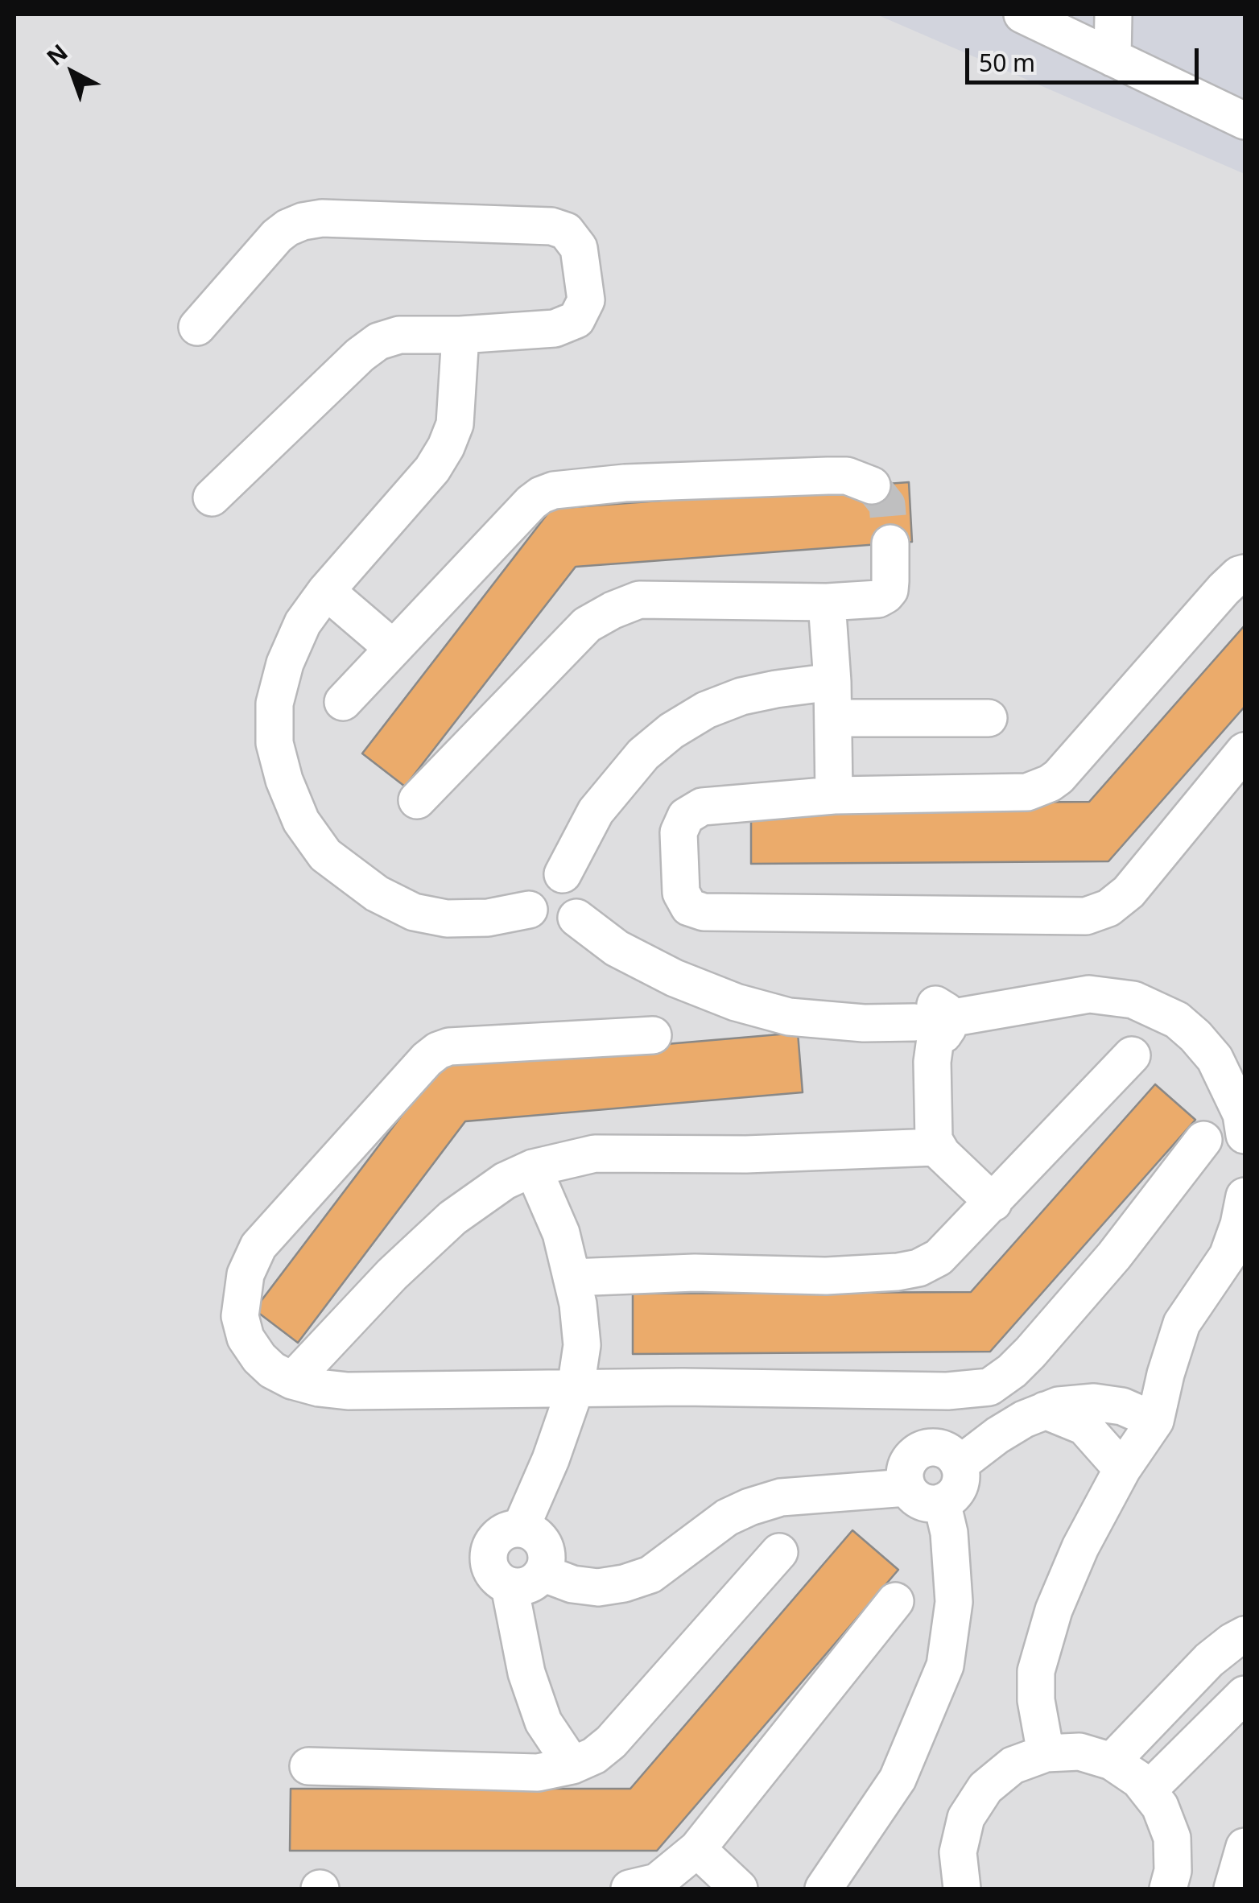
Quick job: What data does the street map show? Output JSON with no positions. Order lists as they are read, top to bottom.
{
  "scale_bar": "50 m",
  "north": "top left"
}
